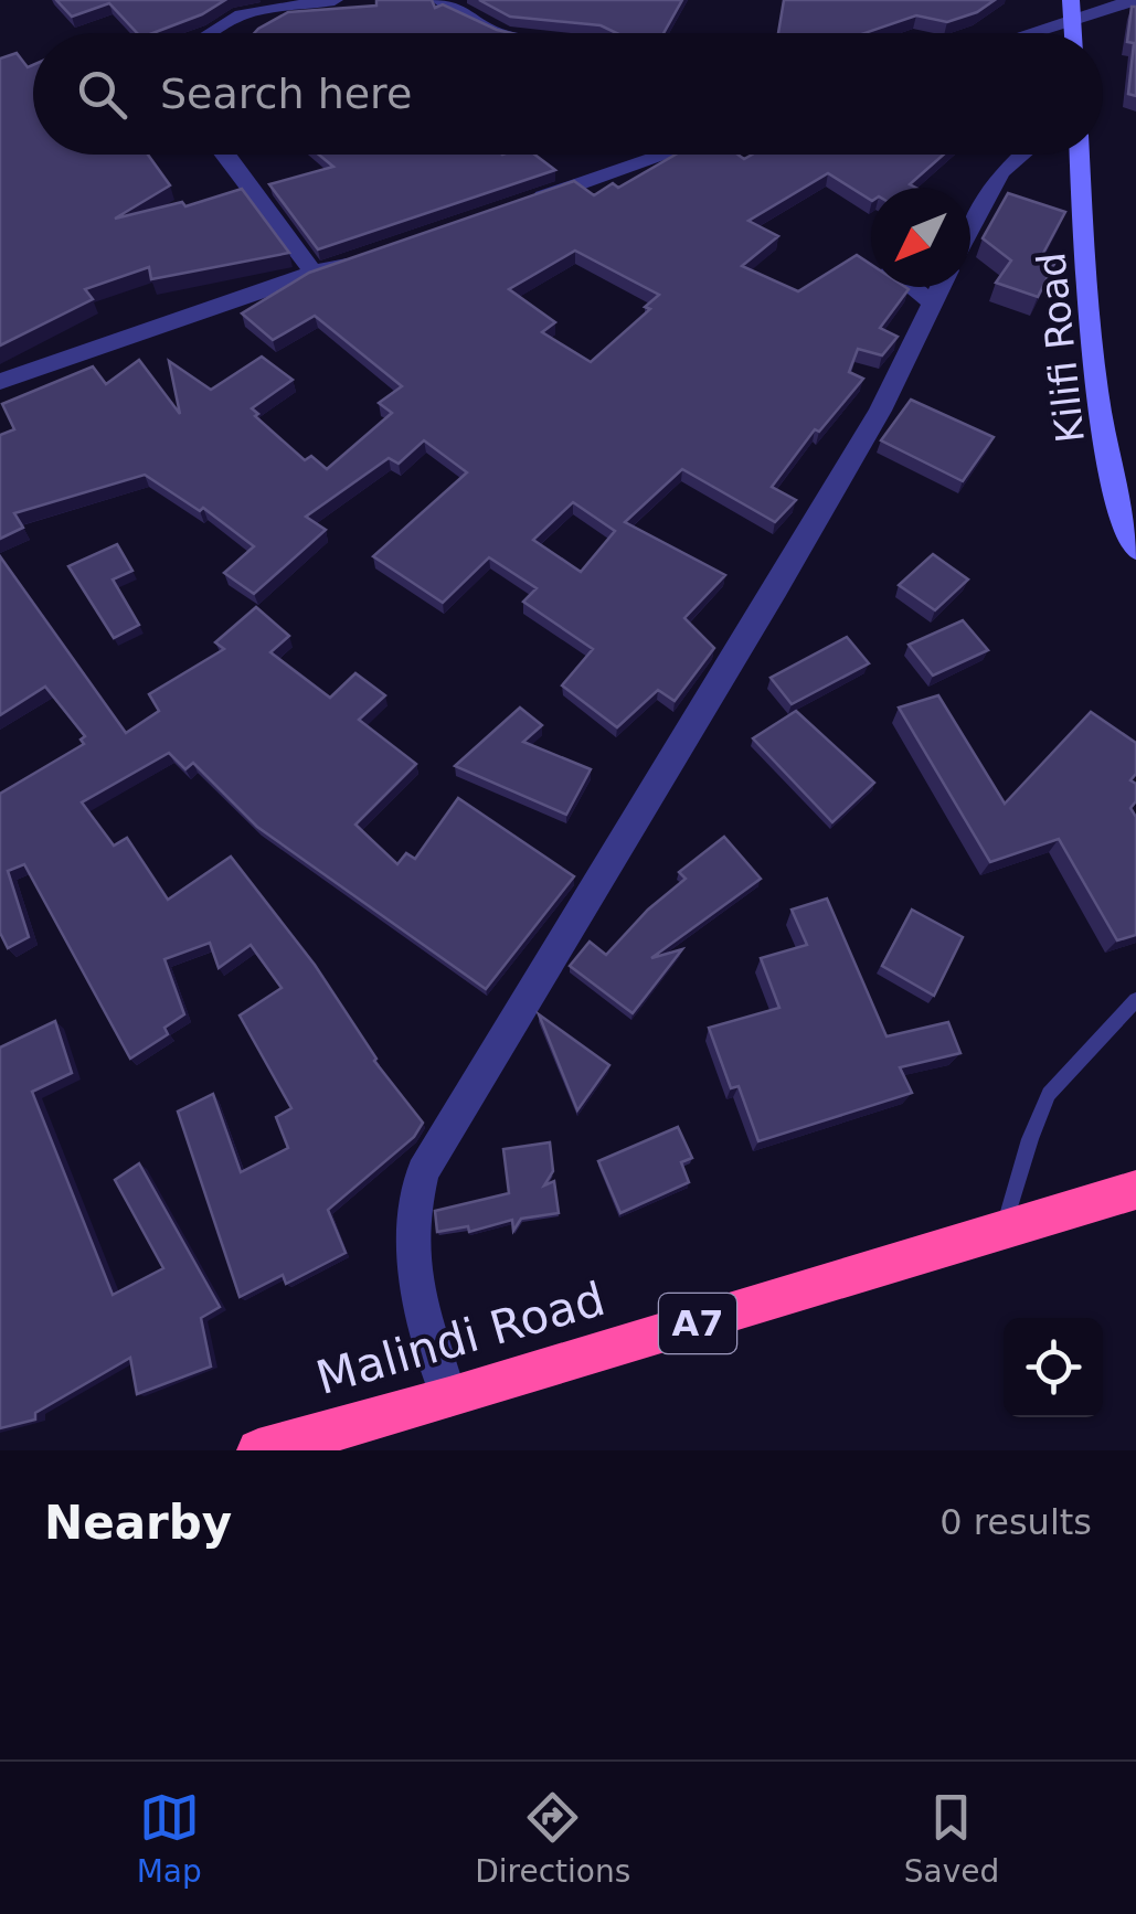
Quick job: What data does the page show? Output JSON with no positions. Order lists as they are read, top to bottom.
{
  "streets": {
    "highway": ["A7", "Malindi Road"],
    "street": ["Kilifi Road"]
  },
  "north": "bottom left",
  "page": {
    "search": "Search here",
    "heading": ["Nearby", "0 results"],
    "nav": ["Map", "Directions", "Saved"]
  }
}
